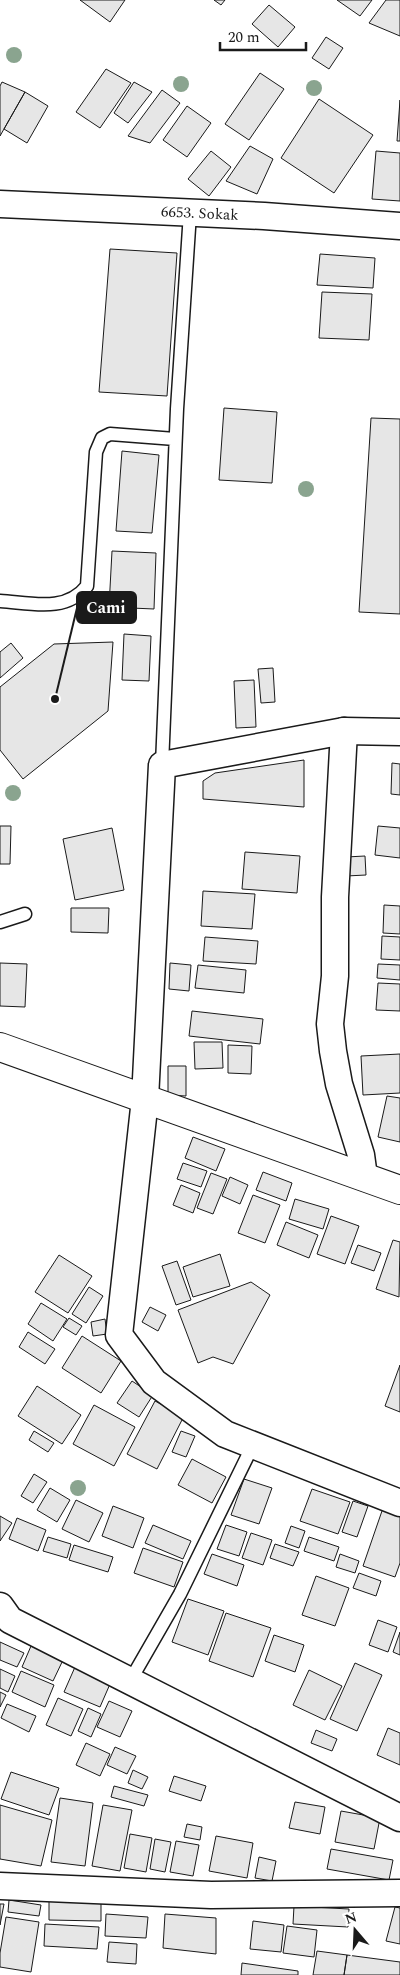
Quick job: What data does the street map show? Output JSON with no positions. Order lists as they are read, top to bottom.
{
  "streets": {
    "street": ["6653. Sokak"]
  },
  "places": ["Cami"],
  "scale_bar": "20 m",
  "north": "top"
}
